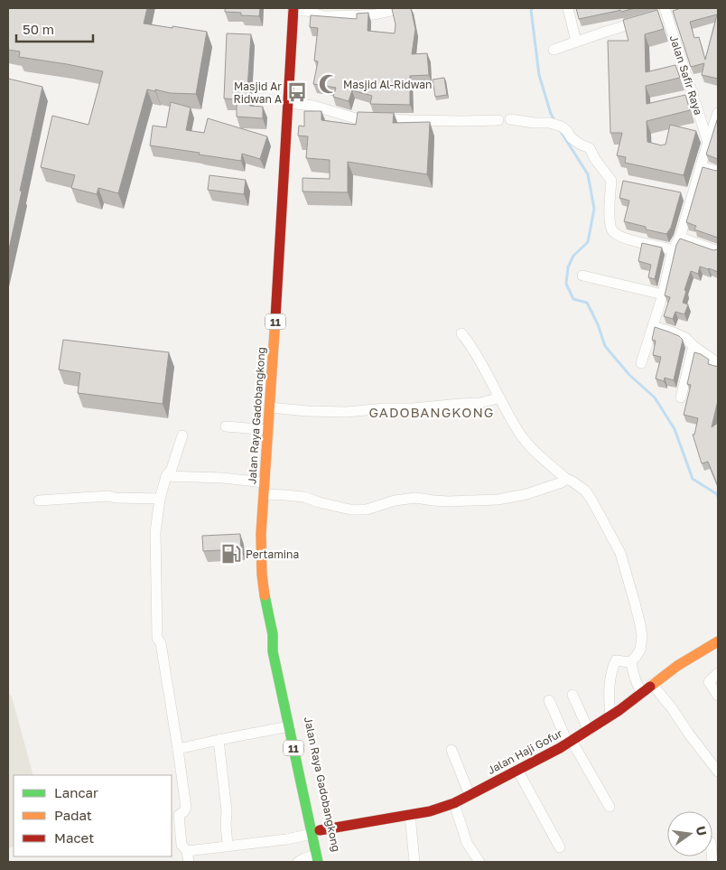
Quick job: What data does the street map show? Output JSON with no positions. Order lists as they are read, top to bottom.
{
  "streets": {
    "main road": ["11", "Jalan Raya Gadobangkong", "Jalan Haji Gofur"],
    "street": ["Jalan Safir Raya"]
  },
  "crossings": [
    ["Jalan Raya Gadobangkong", "Jalan Haji Gofur"]
  ],
  "districts": ["GADOBANGKONG"],
  "places": {
    "mosque": ["Masjid Al-Ridwan"],
    "bus stop": ["Masjid Ar Ridwan A"],
    "fuel station": ["Pertamina"]
  },
  "legend": ["Lancar", "Padat", "Macet"],
  "scale_bar": "50 m",
  "north": "right"
}
